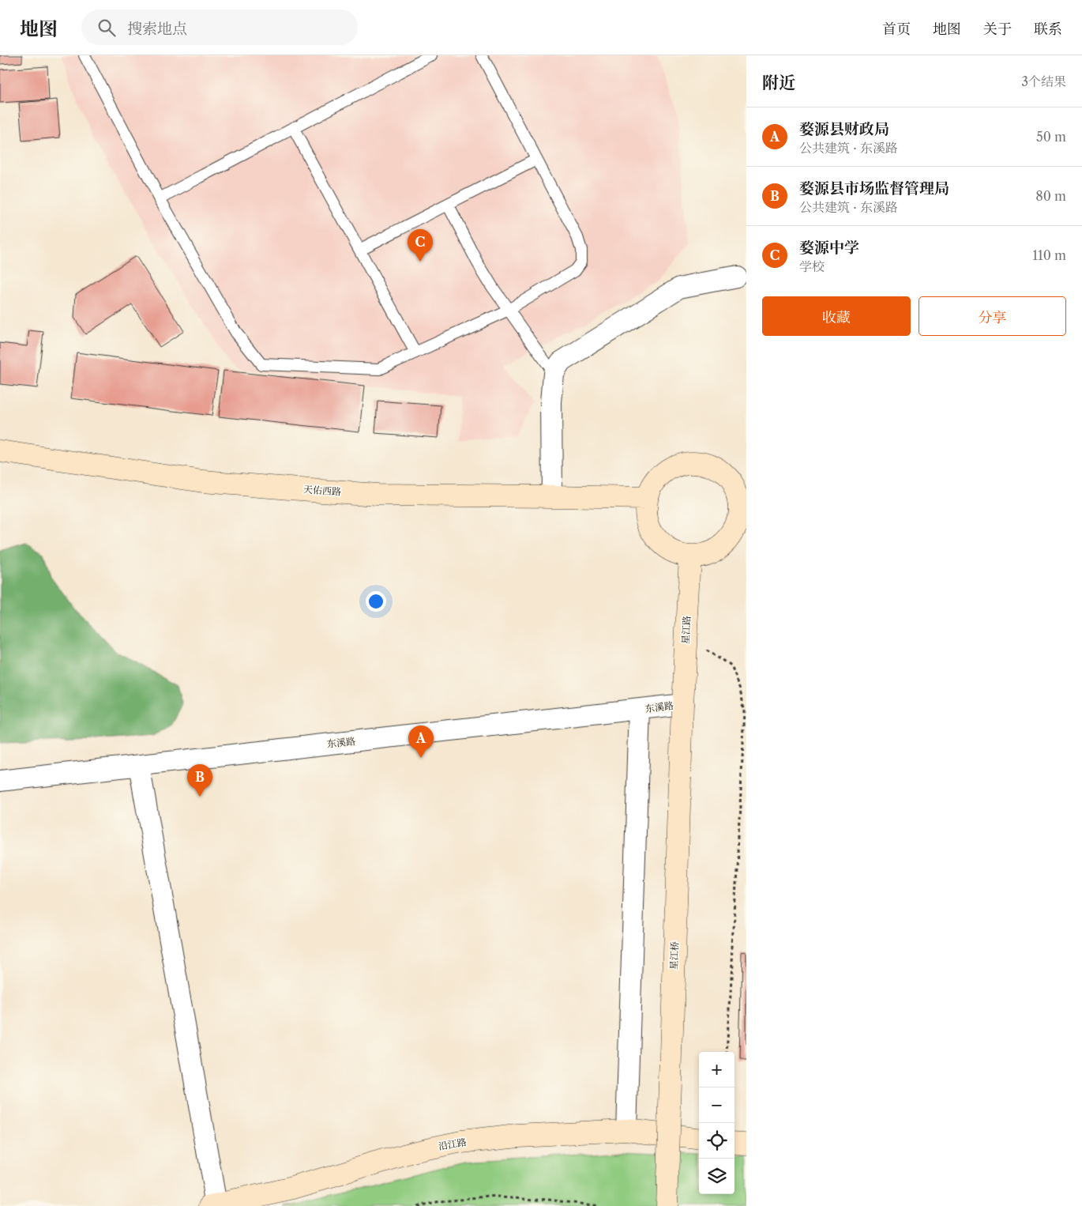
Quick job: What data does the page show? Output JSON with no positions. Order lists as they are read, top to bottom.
{
  "streets": {
    "street": [
      "天佑西路",
      "星江路",
      "东溪路",
      "星江桥",
      "沿江路"
    ]
  },
  "crossings": [
    ["天佑西路", "星江路"],
    ["星江路", "东溪路"],
    ["星江路", "星江桥"],
    ["东溪路", "星江桥"]
  ],
  "page": {
    "header": "地图",
    "search": "搜索地点",
    "nav": [
      "首页",
      "地图",
      "关于",
      "联系"
    ],
    "heading": ["附近", "3个结果"],
    "list": [
      {
        "mark": "A",
        "name": "婺源县财政局",
        "note": "公共建筑 · 东溪路",
        "value": "50 m"
      },
      {
        "mark": "B",
        "name": "婺源县市场监督管理局",
        "note": "公共建筑 · 东溪路",
        "value": "80 m"
      },
      {
        "mark": "C",
        "name": "婺源中学",
        "note": "学校",
        "value": "110 m"
      }
    ],
    "pins": ["C", "A", "B"],
    "buttons": ["收藏", "分享"],
    "map_buttons": ["+", "−"]
  }
}
